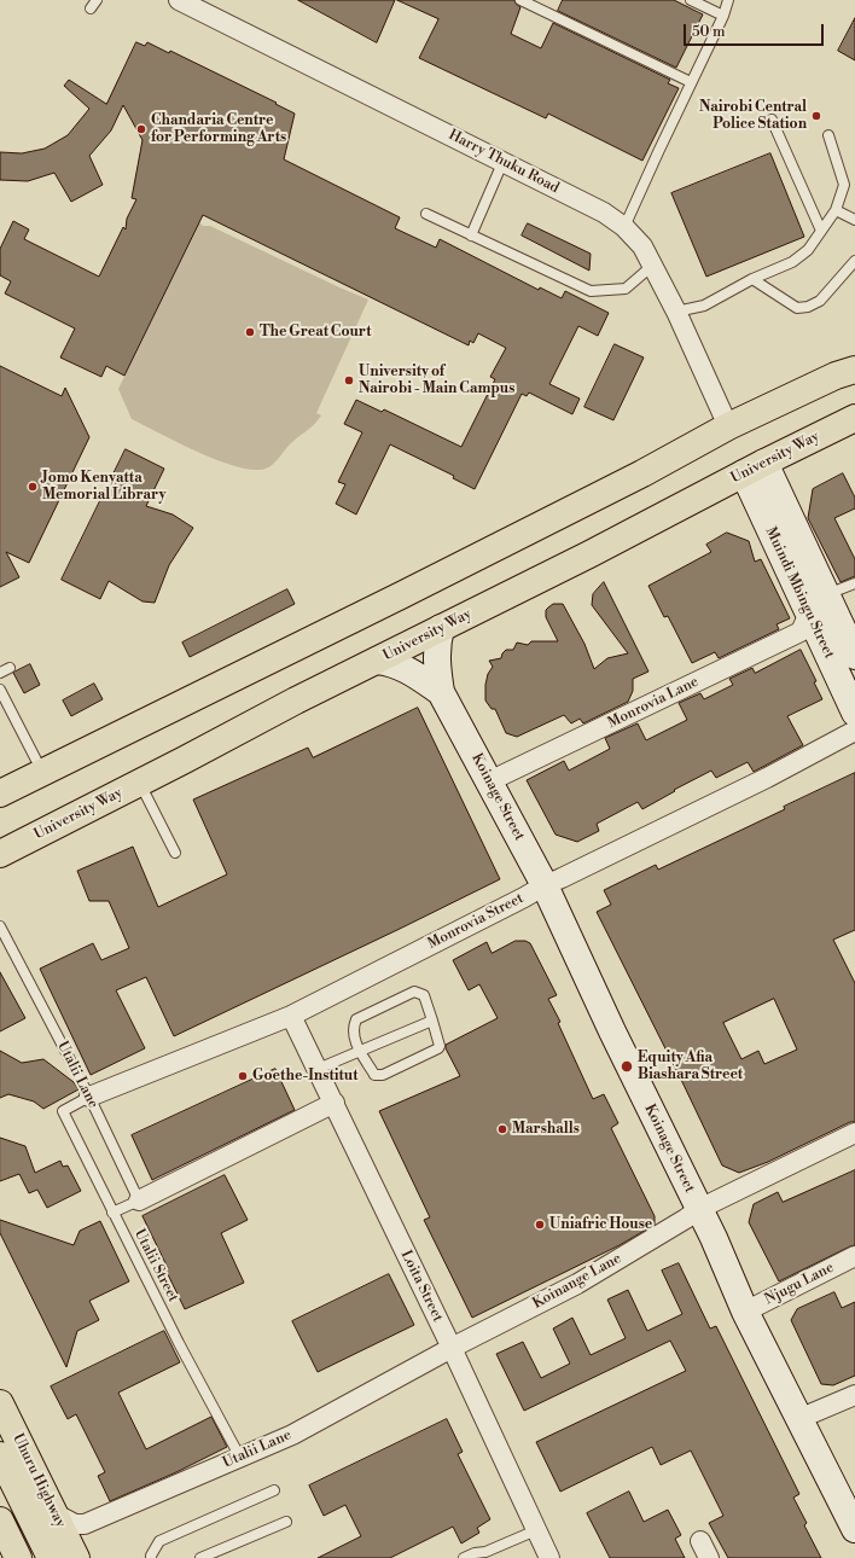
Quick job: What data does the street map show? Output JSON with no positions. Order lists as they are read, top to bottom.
{
  "streets": {
    "highway": ["University Way", "Uhuru Highway"],
    "street": [
      "Harry Thuku Road",
      "Muindi Mbingu Street",
      "Monrovia Lane",
      "Koinage Street",
      "Monrovia Street",
      "Utalii Lane",
      "Koinange Lane",
      "Njugu Lane",
      "Loita Street"
    ],
    "lane": ["Utalii Street"]
  },
  "crossings": [
    ["University Way", "Muindi Mbingu Street"],
    ["University Way", "Koinage Street"],
    ["Muindi Mbingu Street", "Monrovia Lane"],
    ["Monrovia Lane", "Koinage Street"],
    ["Koinage Street", "Monrovia Street"],
    ["Koinage Street", "Koinange Lane"],
    ["Koinage Street", "Njugu Lane"],
    ["Monrovia Street", "Utalii Lane"],
    ["Monrovia Street", "Utalii Street"],
    ["Monrovia Street", "Loita Street"],
    ["Utalii Lane", "Utalii Street"],
    ["Utalii Lane", "Koinange Lane"],
    ["Utalii Lane", "Loita Street"],
    ["Utalii Lane", "Uhuru Highway"],
    ["Koinange Lane", "Loita Street"]
  ],
  "places": [
    "Nairobi Central Police Station",
    "Chandaria Centre for Performing Arts",
    "The Great Court",
    "University of Nairobi - Main Campus",
    "Jomo Kenyatta Memorial Library",
    "Equity Afia Biashara Street",
    "Goethe-Institut",
    "Marshalls",
    "Uniafric House"
  ],
  "scale_bar": "50 m"
}
